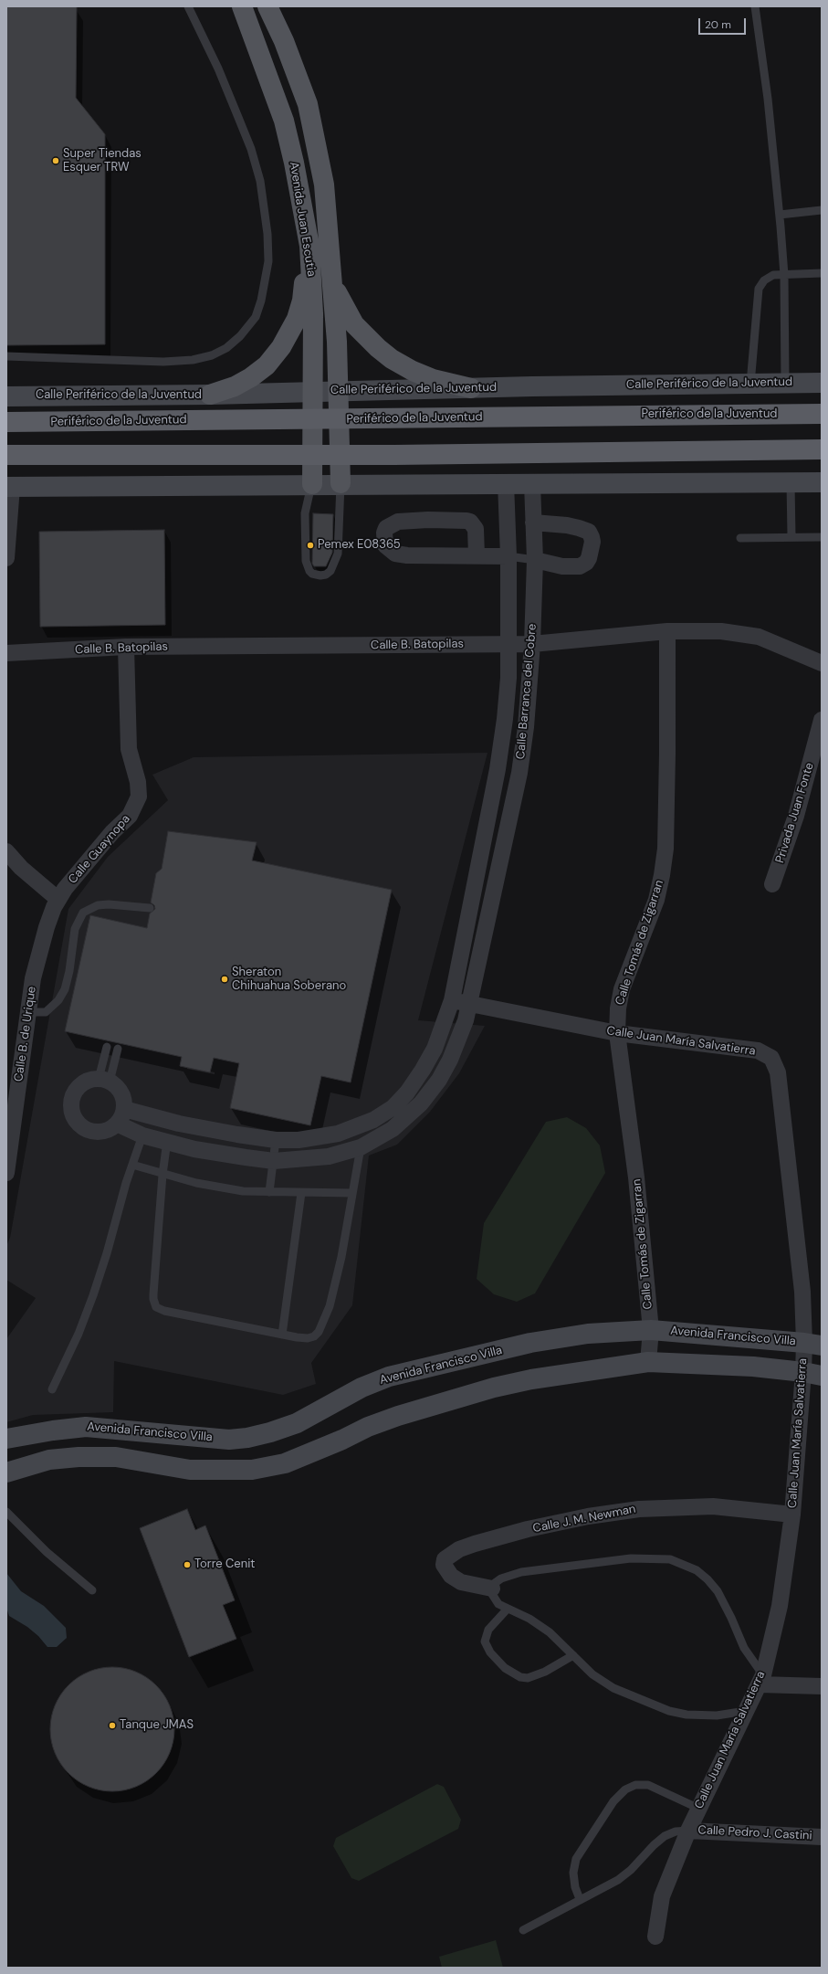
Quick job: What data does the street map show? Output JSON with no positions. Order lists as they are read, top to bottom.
{
  "streets": {
    "highway": ["Periférico de la Juventud"],
    "main road": ["Avenida Juan Escutia", "Calle Periférico de la Juventud", "Avenida Francisco Villa"],
    "street": [
      "Calle B. Batopilas",
      "Calle Barranca del Cobre",
      "Privada Juan Fonte",
      "Calle Guaynopa",
      "Calle Tomás de Zigarran",
      "Calle B. de Urique",
      "Calle Juan María Salvatierra",
      "Calle J. M. Newman",
      "Calle Pedro J. Castini"
    ]
  },
  "crossings": [
    ["Avenida Juan Escutia", "Calle Periférico de la Juventud"],
    ["Calle B. Batopilas", "Calle Barranca del Cobre"],
    ["Calle B. Batopilas", "Calle Guaynopa"],
    ["Calle B. Batopilas", "Calle Tomás de Zigarran"],
    ["Calle Barranca del Cobre", "Calle Juan María Salvatierra"],
    ["Calle Guaynopa", "Calle B. de Urique"],
    ["Calle Tomás de Zigarran", "Calle Juan María Salvatierra"],
    ["Calle Tomás de Zigarran", "Avenida Francisco Villa"],
    ["Calle Juan María Salvatierra", "Avenida Francisco Villa"],
    ["Calle Juan María Salvatierra", "Calle J. M. Newman"],
    ["Calle Juan María Salvatierra", "Calle Pedro J. Castini"]
  ],
  "places": [
    "Super Tiendas Esquer TRW",
    "Pemex E08365",
    "Sheraton Chihuahua Soberano",
    "Torre Cenit",
    "Tanque JMAS"
  ],
  "scale_bar": "20 m"
}
